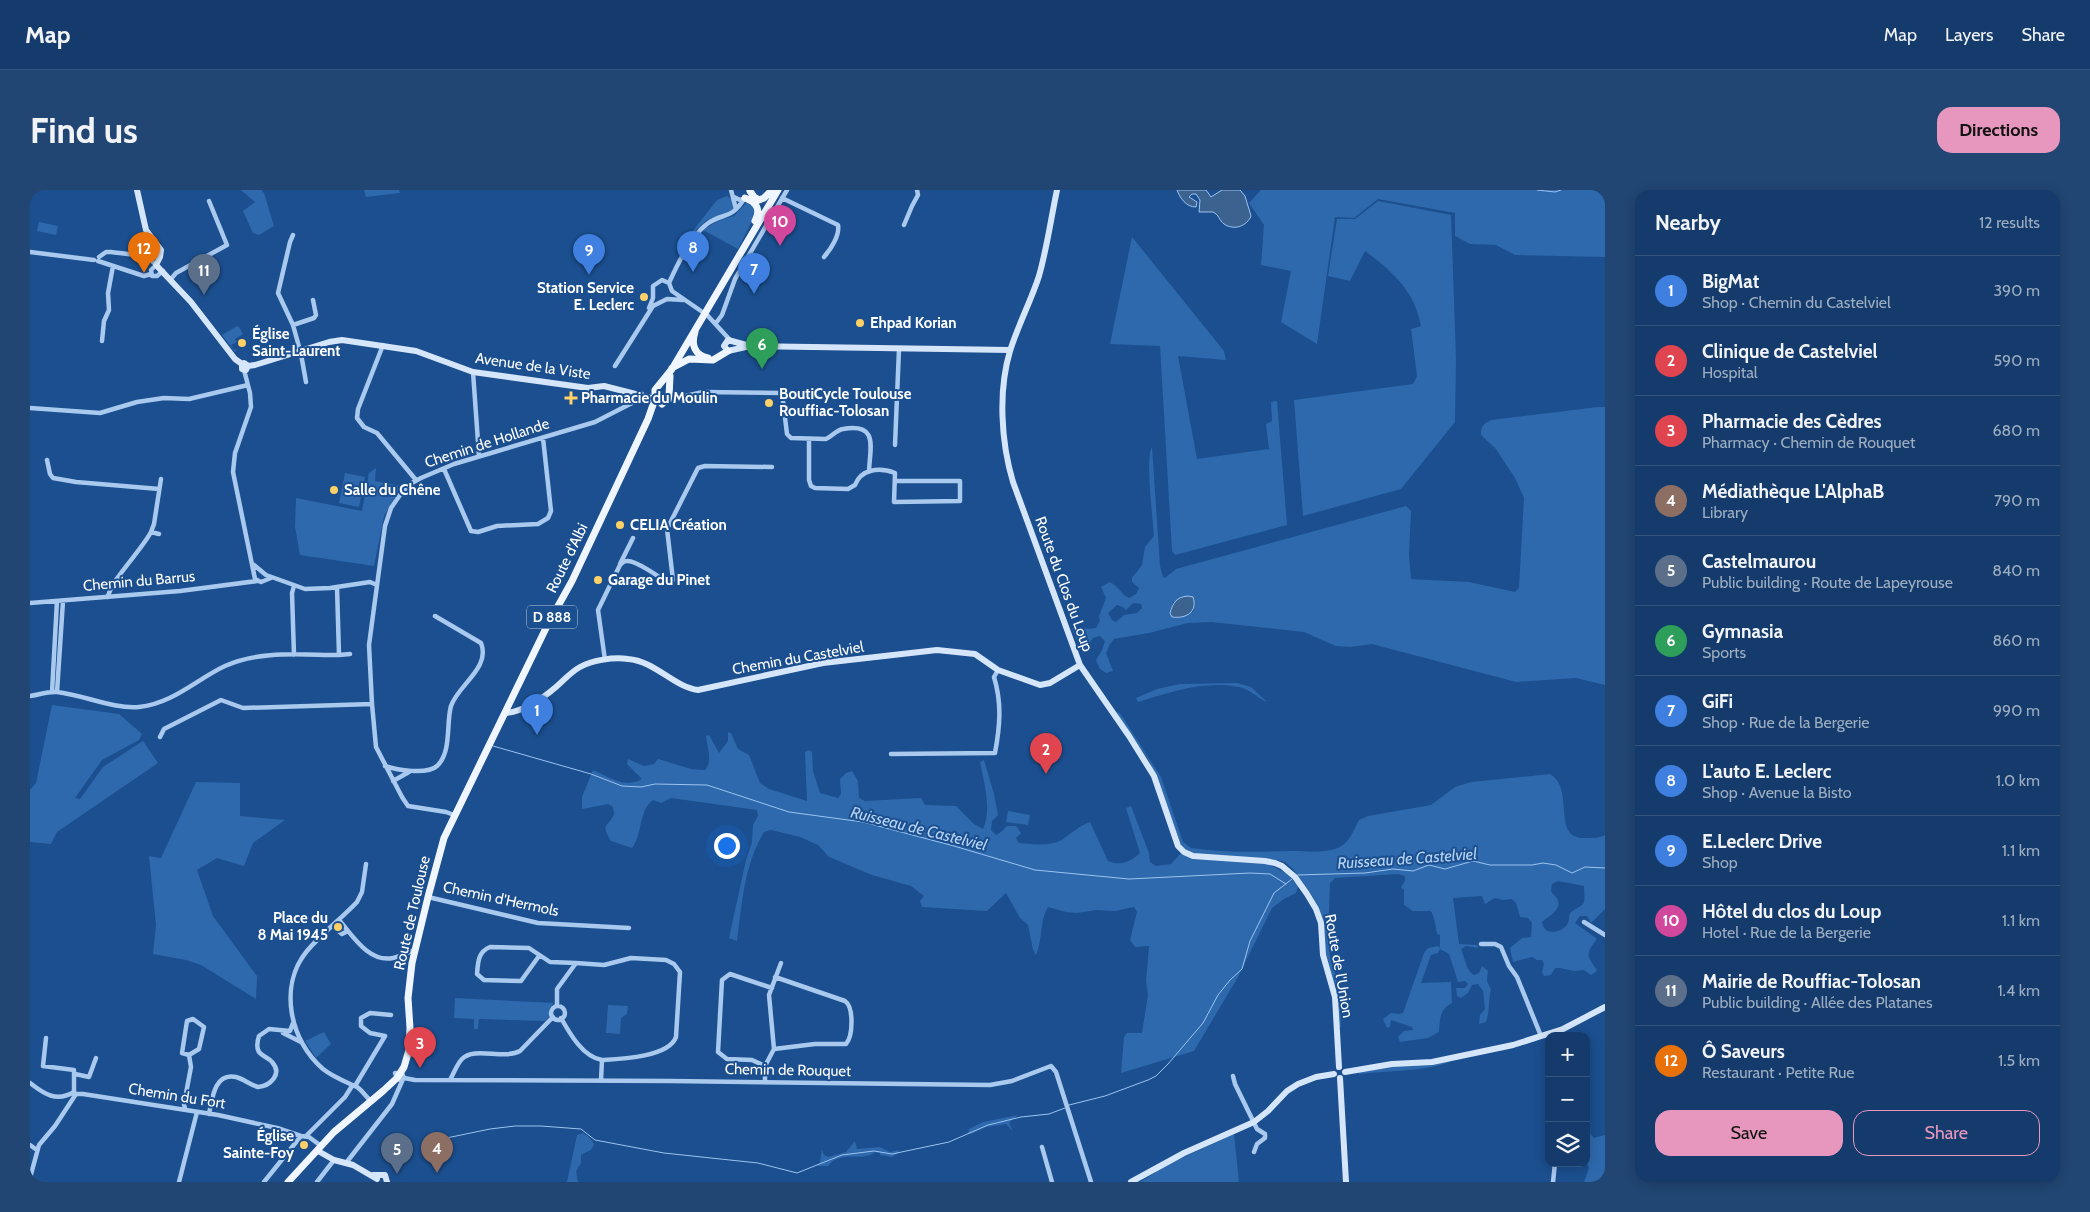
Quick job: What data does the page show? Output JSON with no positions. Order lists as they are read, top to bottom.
{
  "streets": {
    "main road": ["Route d'Albi", "D 888", "Route de Toulouse"],
    "street": [
      "Avenue de la Viste",
      "Chemin de Hollande",
      "Chemin du Barrus",
      "Route du Clos du Loup",
      "Chemin du Castelviel",
      "Chemin d'Hermols",
      "Route de l'Union",
      "Chemin de Rouquet",
      "Chemin du Fort"
    ]
  },
  "crossings": [
    ["Avenue de la Viste", "Chemin de Hollande"],
    ["Avenue de la Viste", "Route d'Albi"],
    ["Chemin de Hollande", "Route d'Albi"],
    ["Chemin de Hollande", "Route de Toulouse"],
    ["Route d'Albi", "Chemin du Castelviel"],
    ["Route d'Albi", "Route de Toulouse"],
    ["Route du Clos du Loup", "Chemin du Castelviel"],
    ["Route du Clos du Loup", "Route de l'Union"],
    ["D 888", "Route de Toulouse"],
    ["D 888", "Chemin du Fort"],
    ["Chemin d'Hermols", "Route de Toulouse"],
    ["Route de Toulouse", "Chemin de Rouquet"],
    ["Route de Toulouse", "Chemin du Fort"]
  ],
  "water": ["Ruisseau de Castelviel"],
  "places": {
    "other": [
      "Station Service E. Leclerc",
      "Ehpad Korian",
      "Église Saint-Laurent",
      "BoutiCycle Toulouse Rouffiac-Tolosan",
      "Salle du Chêne",
      "CELIA Création",
      "Garage du Pinet",
      "Place du 8 Mai 1945",
      "Église Sainte-Foy"
    ],
    "health": ["Pharmacie du Moulin"]
  },
  "page": {
    "header": "Map",
    "nav": ["Map", "Layers", "Share"],
    "buttons": [
      "Directions",
      ["Save", "Share"]
    ],
    "title": "Find us",
    "heading": ["Nearby", "12 results"],
    "pins": [
      "10",
      "8",
      "12",
      "9",
      "7",
      "11",
      "6",
      "1",
      "2",
      "3",
      "4",
      "5"
    ],
    "list": [
      {
        "mark": "1",
        "name": "BigMat",
        "note": "Shop · Chemin du Castelviel",
        "value": "390 m"
      },
      {
        "mark": "2",
        "name": "Clinique de Castelviel",
        "note": "Hospital",
        "value": "590 m"
      },
      {
        "mark": "3",
        "name": "Pharmacie des Cèdres",
        "note": "Pharmacy · Chemin de Rouquet",
        "value": "680 m"
      },
      {
        "mark": "4",
        "name": "Médiathèque L'AlphaB",
        "note": "Library",
        "value": "790 m"
      },
      {
        "mark": "5",
        "name": "Castelmaurou",
        "note": "Public building · Route de Lapeyrouse",
        "value": "840 m"
      },
      {
        "mark": "6",
        "name": "Gymnasia",
        "note": "Sports",
        "value": "860 m"
      },
      {
        "mark": "7",
        "name": "GiFi",
        "note": "Shop · Rue de la Bergerie",
        "value": "990 m"
      },
      {
        "mark": "8",
        "name": "L'auto E. Leclerc",
        "note": "Shop · Avenue la Bisto",
        "value": "1.0 km"
      },
      {
        "mark": "9",
        "name": "E.Leclerc Drive",
        "note": "Shop",
        "value": "1.1 km"
      },
      {
        "mark": "10",
        "name": "Hôtel du clos du Loup",
        "note": "Hotel · Rue de la Bergerie",
        "value": "1.1 km"
      },
      {
        "mark": "11",
        "name": "Mairie de Rouffiac-Tolosan",
        "note": "Public building · Allée des Platanes",
        "value": "1.4 km"
      },
      {
        "mark": "12",
        "name": "Ô Saveurs",
        "note": "Restaurant · Petite Rue",
        "value": "1.5 km"
      }
    ],
    "map_buttons": ["+", "−"]
  }
}
